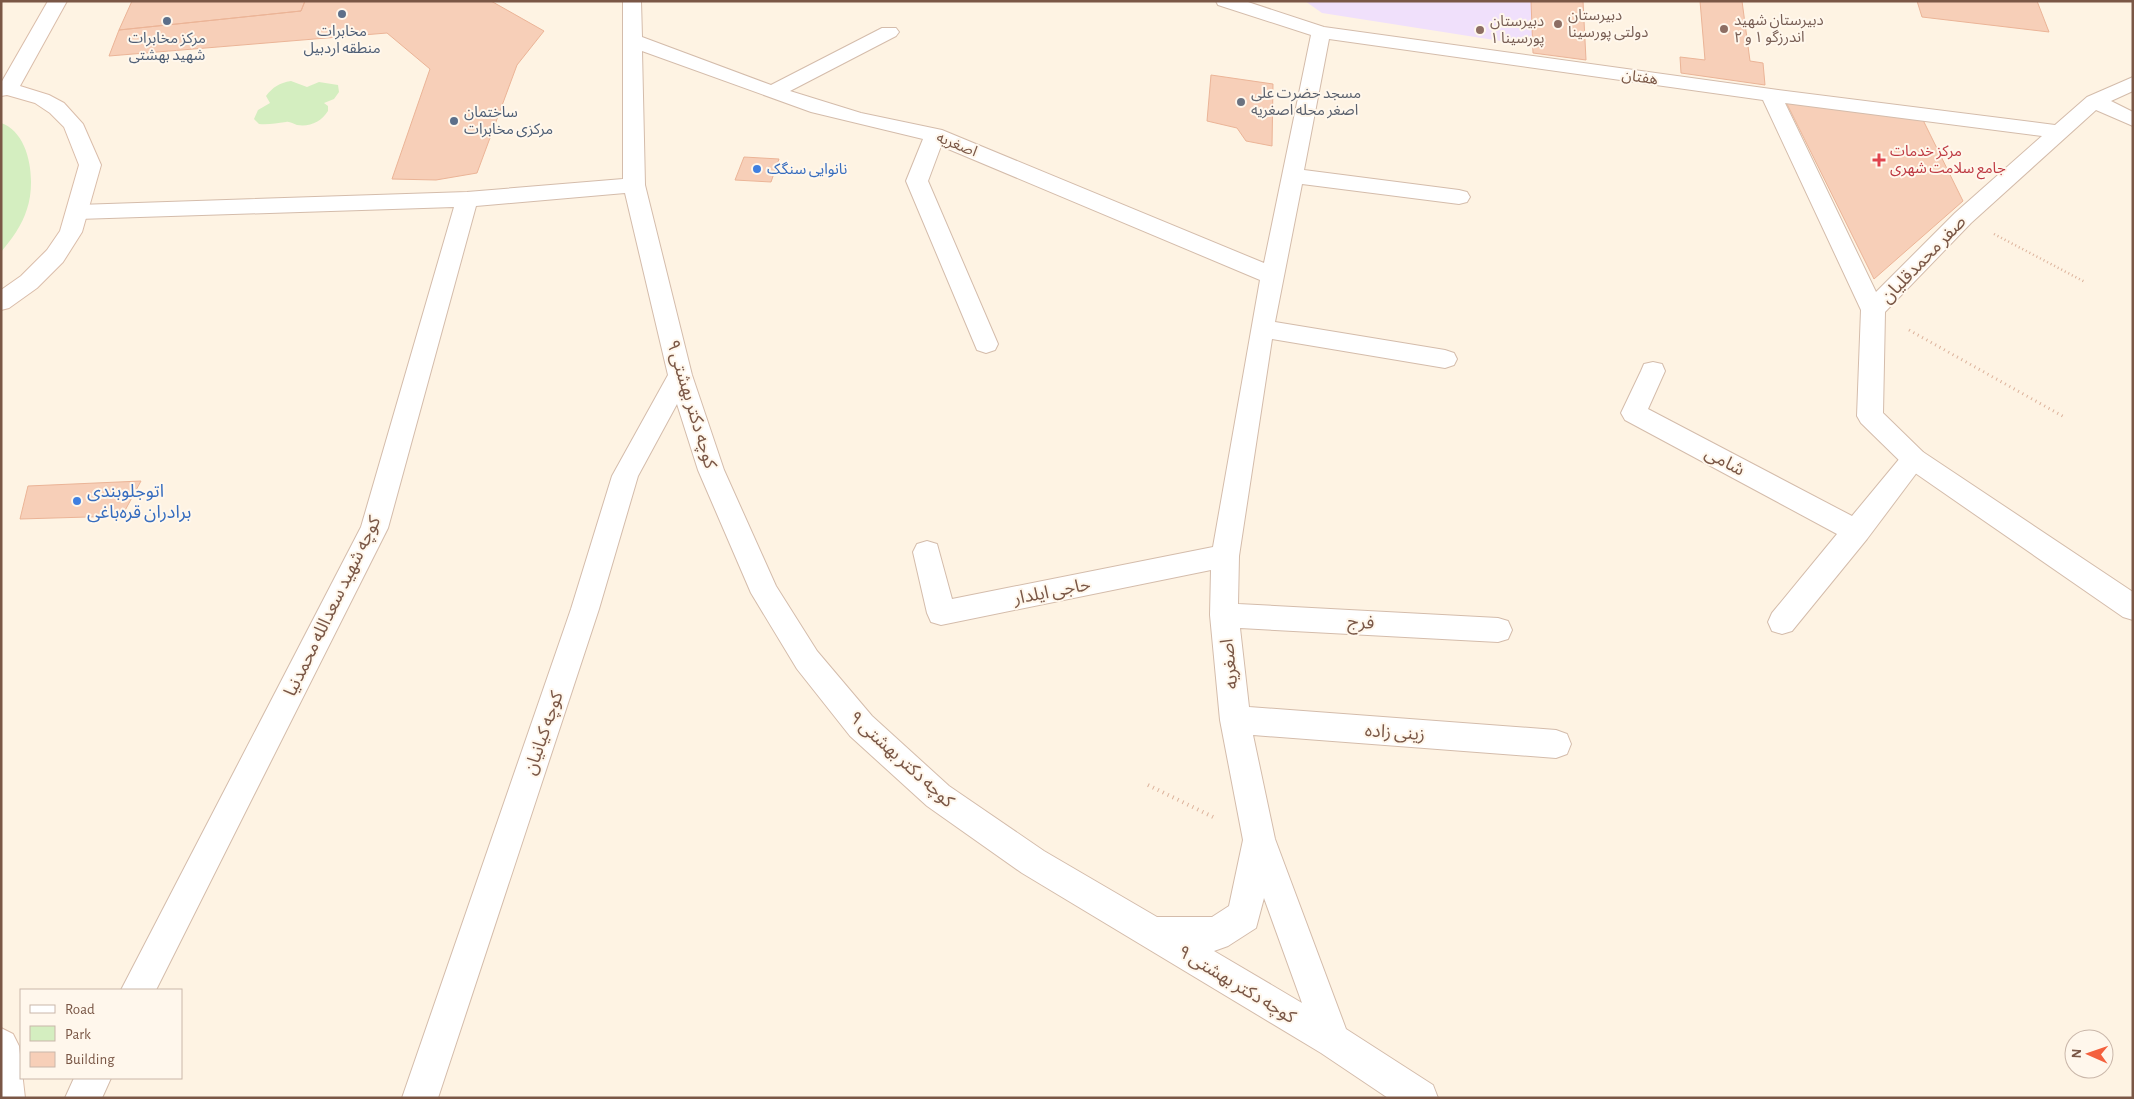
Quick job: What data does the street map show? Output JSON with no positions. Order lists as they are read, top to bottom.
{
  "streets": {
    "street": [
      "هفتان",
      "اصغریه",
      "صفر محمدقلیان",
      "کوچه دکتر بهشتی ۹",
      "شامی",
      "حاجی ایلدار",
      "کوچه شهید سعدالله محمدنیا",
      "فرج",
      "زینی زاده",
      "کوچه کیانیان"
    ]
  },
  "crossings": [
    ["هفتان", "اصغریه"],
    ["هفتان", "صفر محمدقلیان"],
    ["اصغریه", "کوچه دکتر بهشتی ۹"],
    ["اصغریه", "حاجی ایلدار"],
    ["اصغریه", "فرج"],
    ["اصغریه", "زینی زاده"],
    ["کوچه دکتر بهشتی ۹", "کوچه کیانیان"]
  ],
  "places": {
    "other": [
      "مخابرات منطقه اردبیل",
      "مرکز مخابرات شهید بهشتی",
      "دبیرستان دولتی پورسینا",
      "دبیرستان شهید اندرزگو ۱ و ۲",
      "دبیرستان پورسینا ۱",
      "مسجد حضرت علی اصغر محله اصغریه",
      "ساختمان مرکزی مخابرات",
      "نانوایی سنگک",
      "اتوجلوبندی برادران قره‌باغی"
    ],
    "health": ["مرکز خدمات جامع سلامت شهری"]
  },
  "legend": ["Road", "Park", "Building"],
  "north": "left"
}
